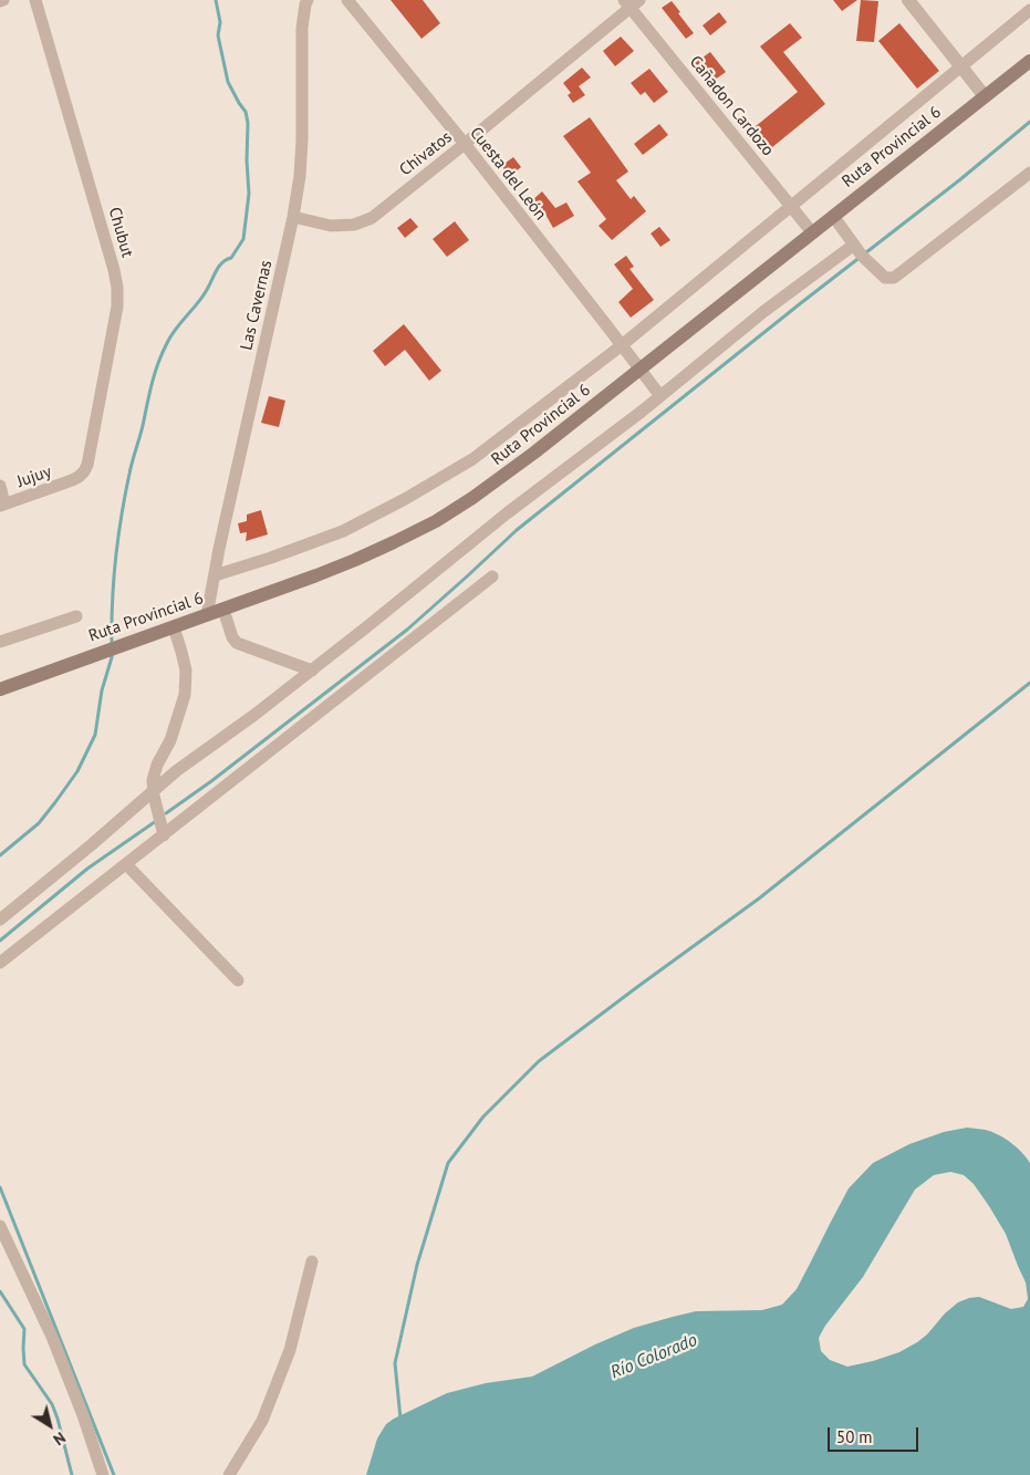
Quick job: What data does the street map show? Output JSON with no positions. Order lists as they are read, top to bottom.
{
  "streets": {
    "main road": ["Ruta Provincial 6"],
    "street": [
      "Cañadon Cardozo",
      "Chivatos",
      "Cuesta del León",
      "Chubut",
      "Las Cavernas",
      "Jujuy"
    ]
  },
  "crossings": [
    ["Cañadon Cardozo", "Ruta Provincial 6"],
    ["Cañadon Cardozo", "Chivatos"],
    ["Ruta Provincial 6", "Cuesta del León"],
    ["Ruta Provincial 6", "Las Cavernas"],
    ["Chivatos", "Cuesta del León"],
    ["Chivatos", "Las Cavernas"],
    ["Chubut", "Jujuy"]
  ],
  "water": ["Río Colorado"],
  "scale_bar": "50 m",
  "north": "bottom right"
}
